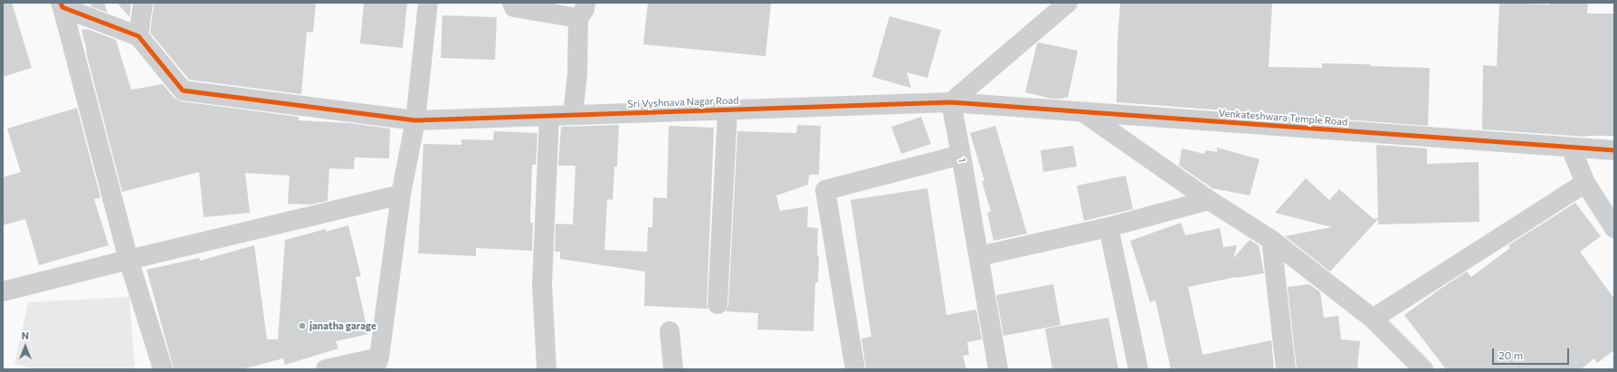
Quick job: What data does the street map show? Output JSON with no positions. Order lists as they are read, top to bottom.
{
  "streets": {
    "street": ["Sri Vyshnava Nagar Road", "Venkateshwara Temple Road", "1"]
  },
  "crossings": [
    ["Sri Vyshnava Nagar Road", "Venkateshwara Temple Road"],
    ["Sri Vyshnava Nagar Road", "1"],
    ["Venkateshwara Temple Road", "1"]
  ],
  "places": ["janatha garage"],
  "scale_bar": "20 m",
  "north": "top"
}
